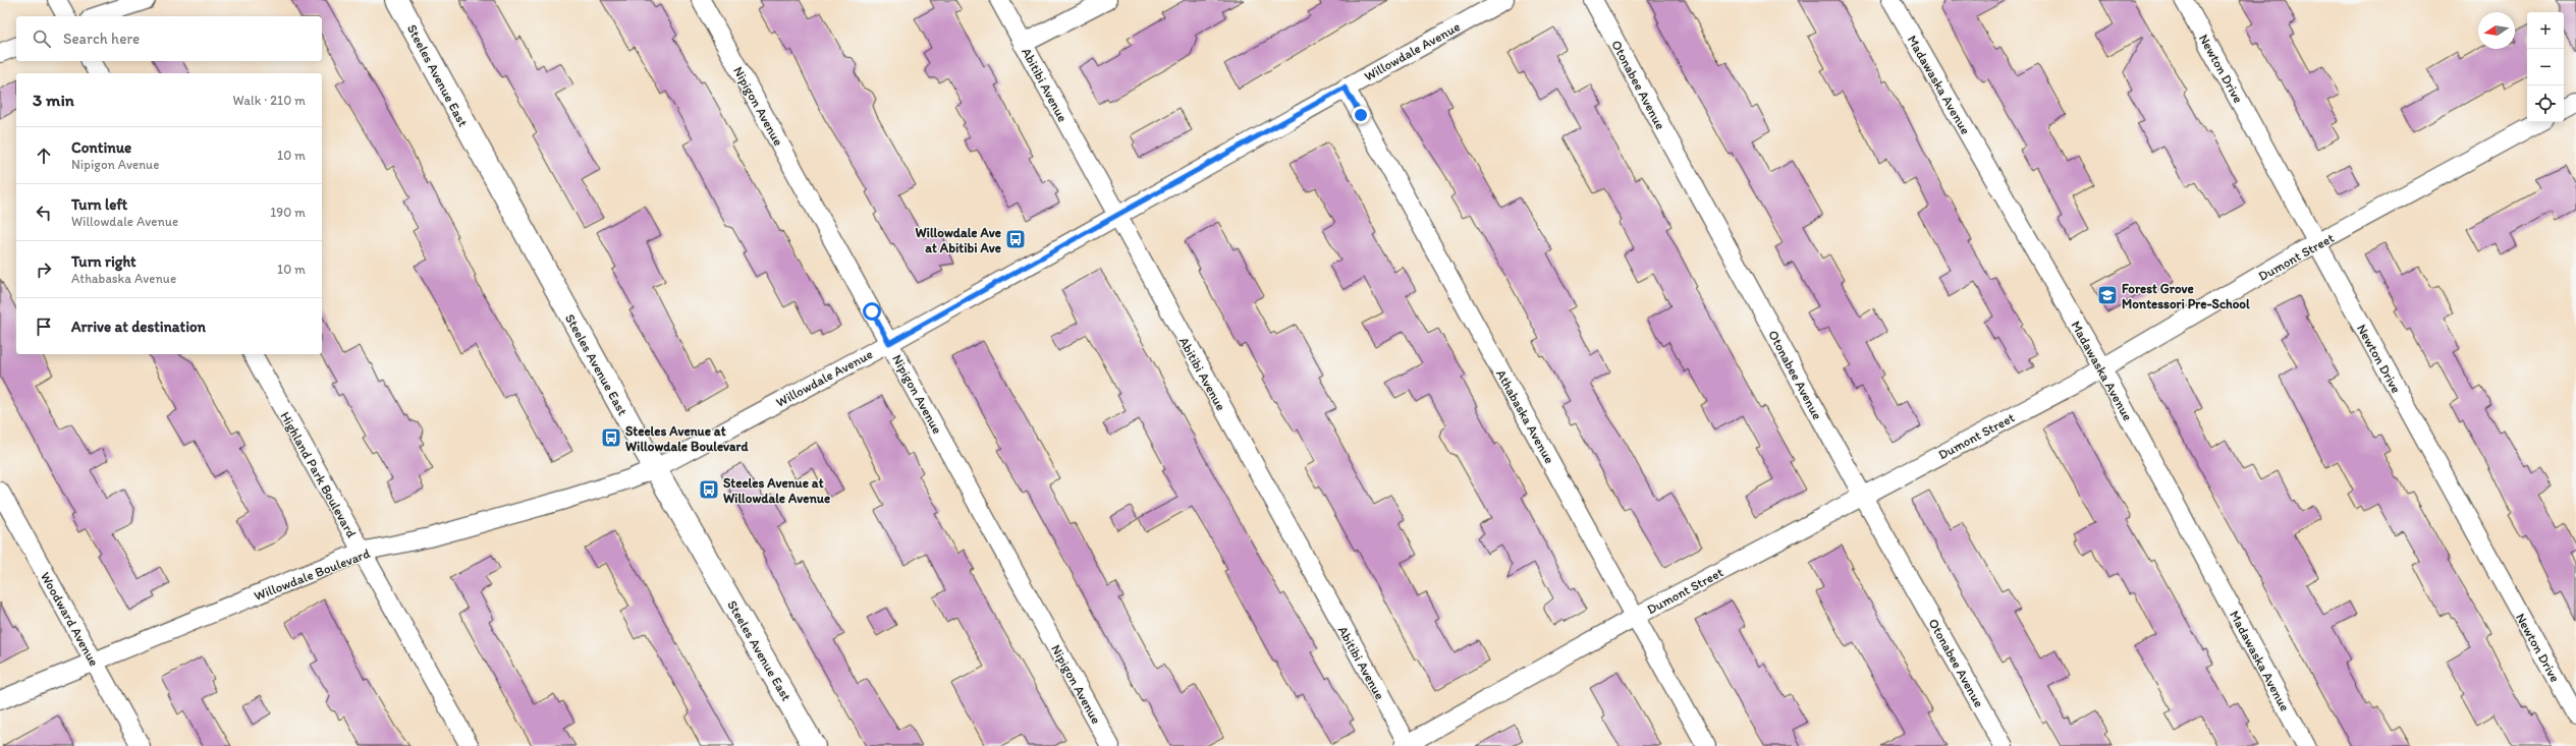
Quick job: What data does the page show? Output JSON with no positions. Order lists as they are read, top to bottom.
{
  "streets": {
    "main road": ["Steeles Avenue East"],
    "street": [
      "Willowdale Avenue",
      "Newton Drive",
      "Abitibi Avenue",
      "Otonabee Avenue",
      "Madawaska Avenue",
      "Nipigon Avenue",
      "Dumont Street",
      "Athabaska Avenue",
      "Highland Park Boulevard",
      "Willowdale Boulevard",
      "Woodward Avenue"
    ]
  },
  "crossings": [
    ["Willowdale Avenue", "Steeles Avenue East"],
    ["Willowdale Avenue", "Abitibi Avenue"],
    ["Willowdale Avenue", "Nipigon Avenue"],
    ["Willowdale Avenue", "Athabaska Avenue"],
    ["Willowdale Avenue", "Willowdale Boulevard"],
    ["Newton Drive", "Dumont Street"],
    ["Steeles Avenue East", "Willowdale Boulevard"],
    ["Abitibi Avenue", "Dumont Street"],
    ["Otonabee Avenue", "Dumont Street"],
    ["Madawaska Avenue", "Dumont Street"],
    ["Dumont Street", "Athabaska Avenue"],
    ["Highland Park Boulevard", "Willowdale Boulevard"],
    ["Willowdale Boulevard", "Woodward Avenue"]
  ],
  "places": {
    "bus stop": ["Willowdale Ave at Abitibi Ave", "Steeles Avenue at Willowdale Boulevard", "Steeles Avenue at Willowdale Avenue"],
    "school or university": ["Forest Grove Montessori Pre-School"]
  },
  "north": "left",
  "page": {
    "map_buttons": ["+", "−"],
    "search": "Search here",
    "heading": ["3 min", "Walk · 210 m"],
    "list": [
      ["Continue", "Nipigon Avenue", "10 m"],
      ["Turn left", "Willowdale Avenue", "190 m"],
      ["Turn right", "Athabaska Avenue", "10 m"],
      "Arrive at destination"
    ]
  }
}
